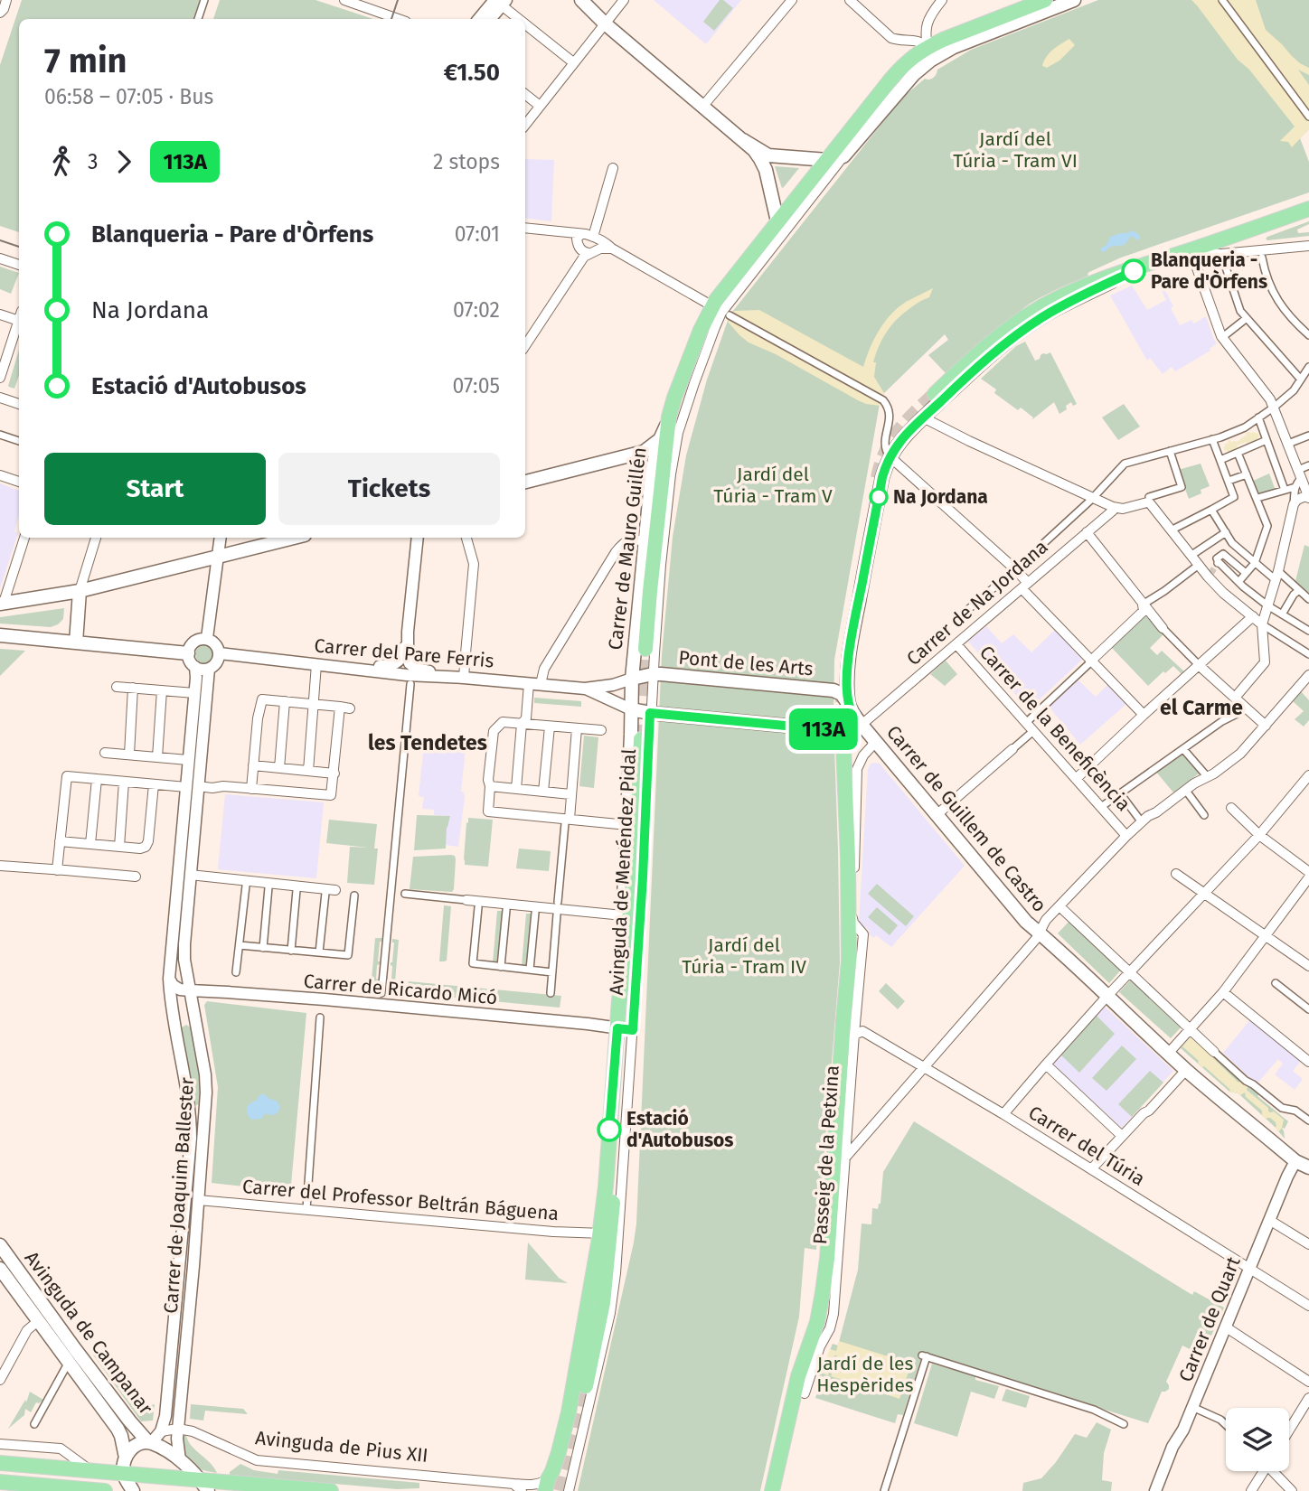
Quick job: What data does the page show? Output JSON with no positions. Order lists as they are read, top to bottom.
{
  "streets": {
    "main road": [
      "Carrer de Mauro Guillén",
      "Pont de les Arts",
      "Carrer de Guillem de Castro",
      "Avinguda de Menéndez Pidal",
      "Passeig de la Petxina",
      "Avinguda de Campanar"
    ],
    "street": [
      "Carrer de Na Jordana",
      "Carrer del Pare Ferris",
      "Carrer de la Beneficència",
      "Carrer de Ricardo Micó",
      "Carrer del Túria",
      "Carrer de Joaquim Ballester",
      "Carrer del Professor Beltrán Báguena",
      "Carrer de Quart",
      "Avinguda de Pius XII"
    ]
  },
  "crossings": [
    ["Carrer de Mauro Guillén", "Carrer del Pare Ferris"],
    ["Carrer de Mauro Guillén", "Pont de les Arts"],
    ["Carrer de Mauro Guillén", "Avinguda de Menéndez Pidal"],
    ["Carrer de Na Jordana", "Carrer de la Beneficència"],
    ["Carrer de Na Jordana", "Carrer de Guillem de Castro"],
    ["Carrer del Pare Ferris", "Pont de les Arts"],
    ["Carrer del Pare Ferris", "Avinguda de Menéndez Pidal"],
    ["Carrer del Pare Ferris", "Carrer de Joaquim Ballester"],
    ["Pont de les Arts", "Carrer de Guillem de Castro"],
    ["Pont de les Arts", "Avinguda de Menéndez Pidal"],
    ["Carrer de Guillem de Castro", "Passeig de la Petxina"],
    ["Carrer de Guillem de Castro", "Carrer de Quart"],
    ["Avinguda de Menéndez Pidal", "Carrer de Ricardo Micó"],
    ["Avinguda de Menéndez Pidal", "Carrer del Professor Beltrán Báguena"],
    ["Avinguda de Menéndez Pidal", "Avinguda de Pius XII"],
    ["Carrer de Ricardo Micó", "Carrer de Joaquim Ballester"],
    ["Carrer del Túria", "Passeig de la Petxina"],
    ["Carrer del Túria", "Carrer de Quart"],
    ["Carrer de Joaquim Ballester", "Carrer del Professor Beltrán Báguena"],
    ["Carrer de Joaquim Ballester", "Avinguda de Campanar"],
    ["Carrer de Joaquim Ballester", "Avinguda de Pius XII"]
  ],
  "districts": ["el Carme", "les Tendetes"],
  "parks": [
    "Jardí del Túria - Tram VI",
    "Jardí del Túria - Tram V",
    "Jardí del Túria - Tram IV",
    "Jardí de les Hespèrides"
  ],
  "places": ["Blanqueria - Pare d'Òrfens", "Na Jordana", "Estació d'Autobusos"],
  "lines": ["bus line 113A"],
  "page": {
    "on_map": "113A",
    "heading": ["7 min", "06:58 – 07:05 · Bus", "€1.50"],
    "legs": ["3", "113A", "2 stops"],
    "list": [
      {
        "name": "Blanqueria - Pare d'Òrfens",
        "value": "07:01"
      },
      {
        "name": "Na Jordana",
        "value": "07:02"
      },
      {
        "name": "Estació d'Autobusos",
        "value": "07:05"
      }
    ],
    "buttons": ["Start", "Tickets"]
  }
}
